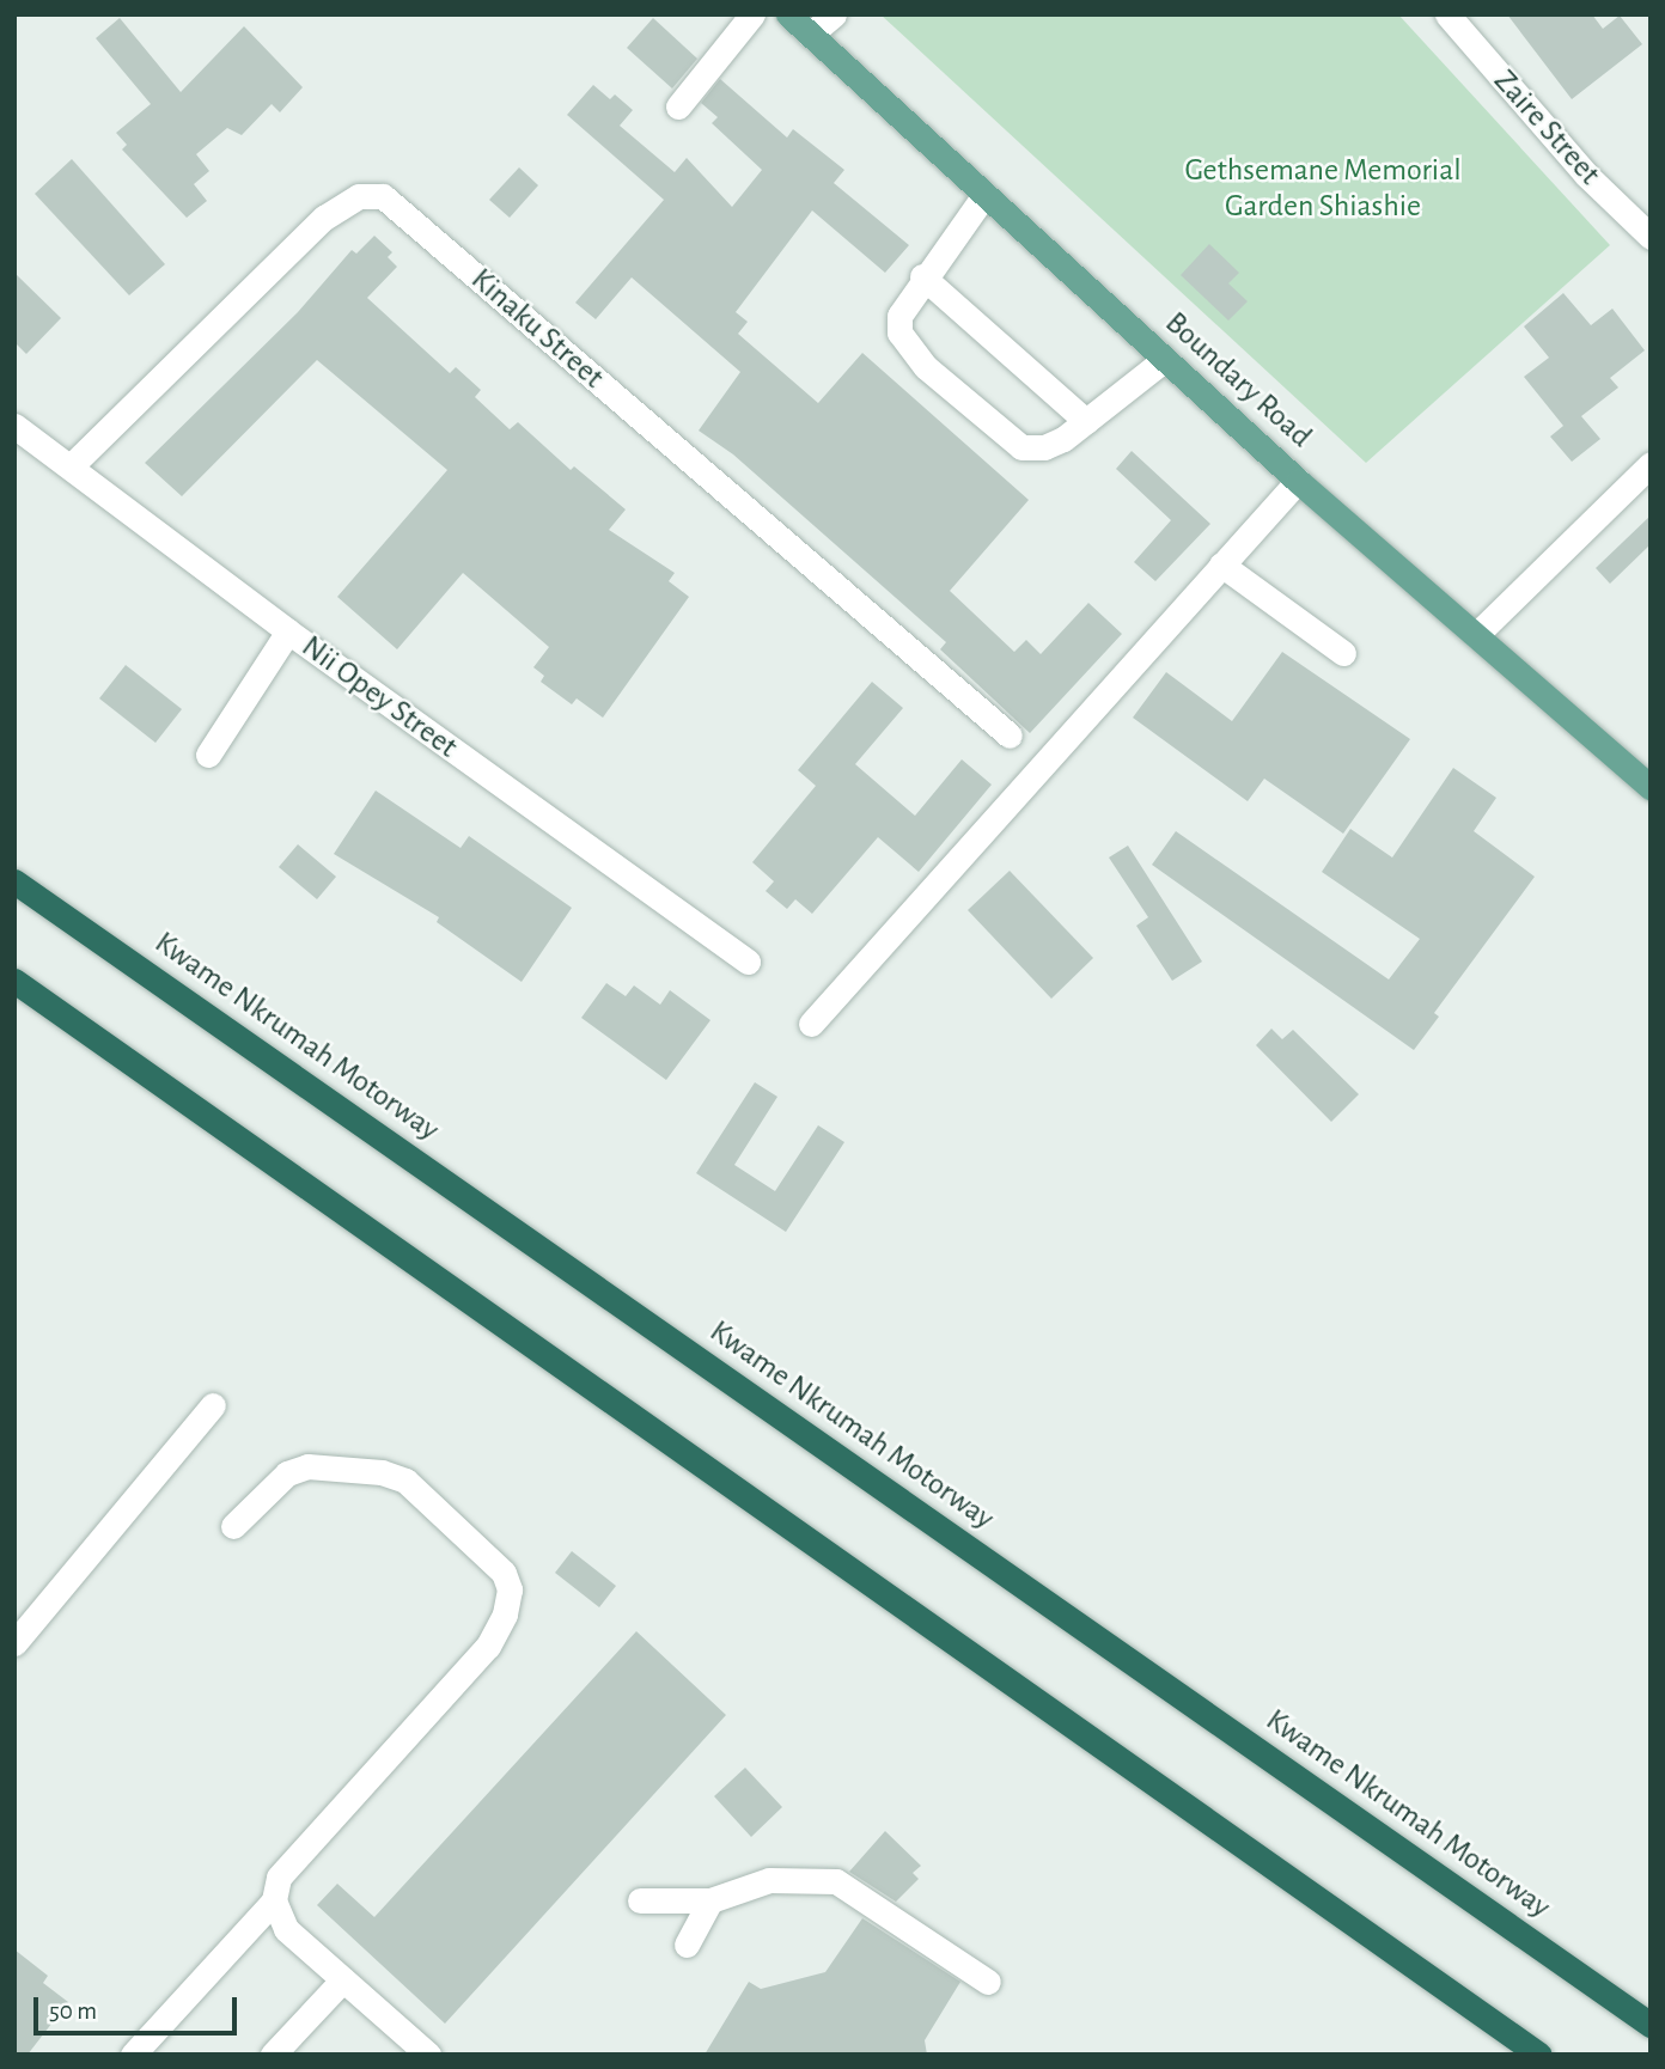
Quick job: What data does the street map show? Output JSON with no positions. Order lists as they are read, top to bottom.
{
  "streets": {
    "highway": ["Kwame Nkrumah Motorway"],
    "main road": ["Boundary Road"],
    "street": ["Zaire Street", "Kinaku Street", "Nii Opey Street"]
  },
  "crossings": [
    ["Kinaku Street", "Nii Opey Street"]
  ],
  "parks": ["Gethsemane Memorial Garden Shiashie"],
  "scale_bar": "50 m"
}
